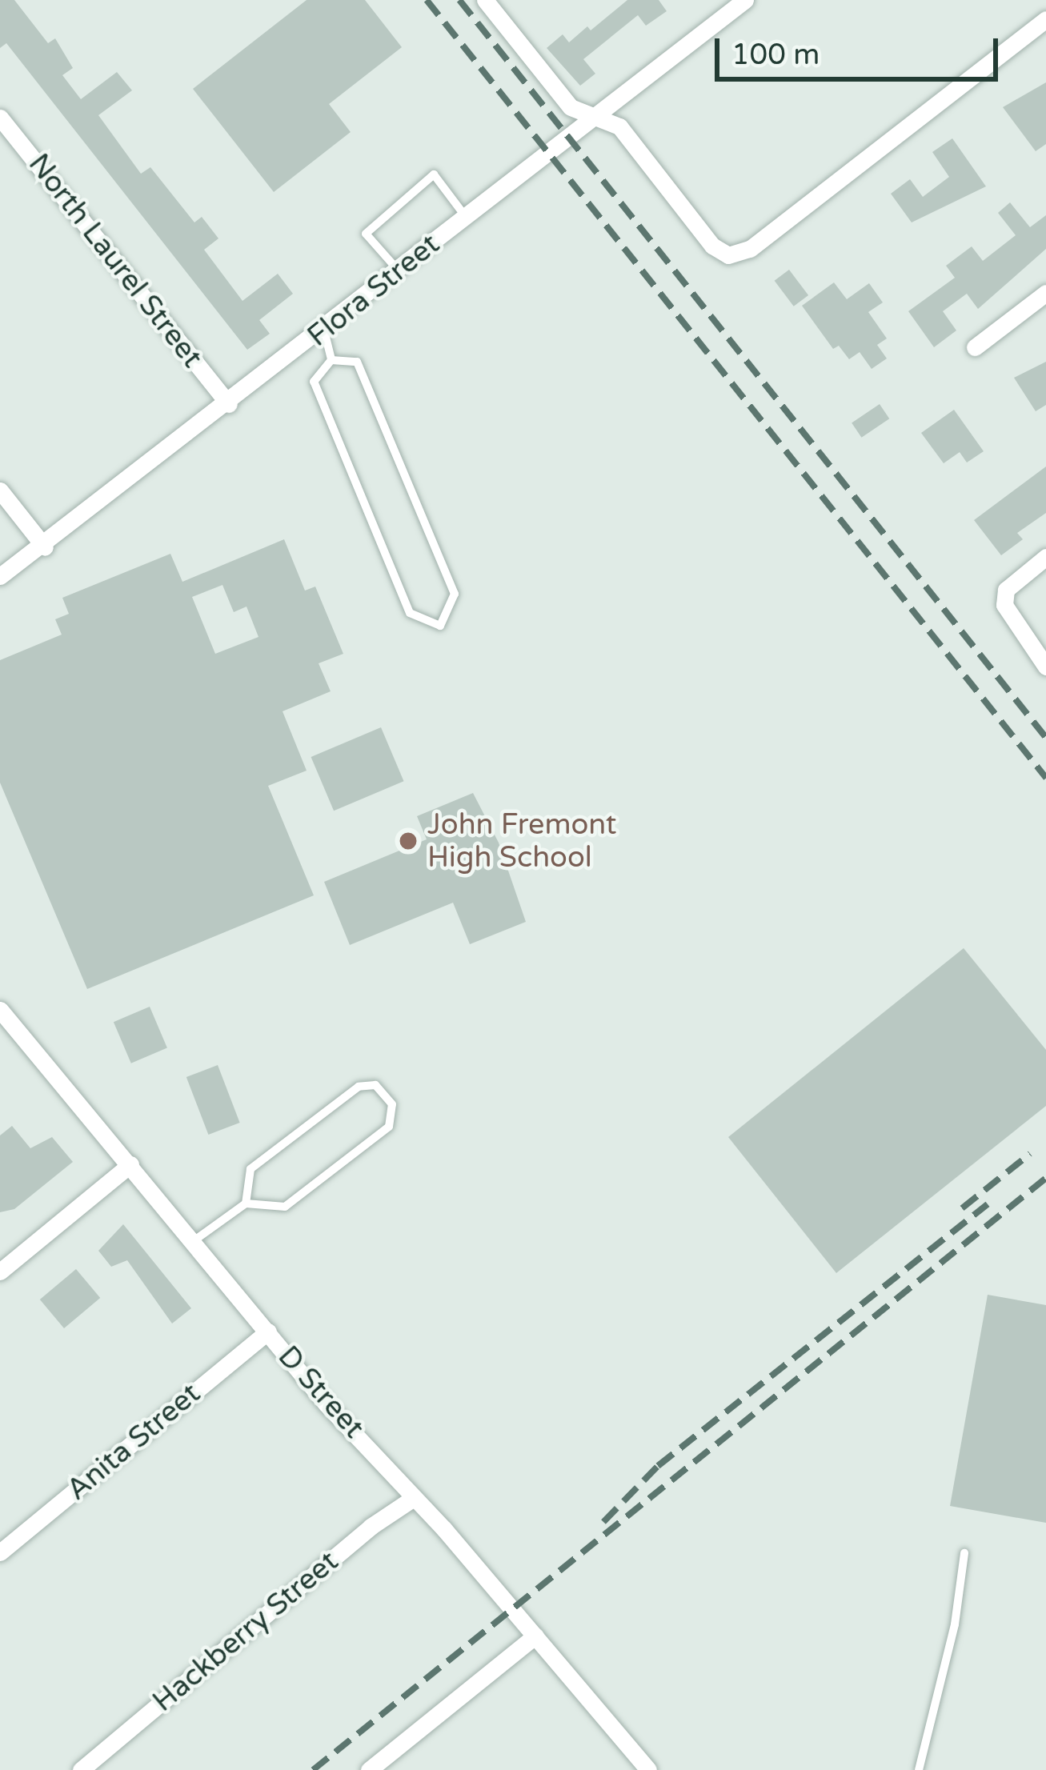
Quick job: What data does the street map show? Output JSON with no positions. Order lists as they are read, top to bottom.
{
  "streets": {
    "street": [
      "North Laurel Street",
      "Flora Street",
      "D Street",
      "Anita Street",
      "Hackberry Street"
    ]
  },
  "crossings": [
    ["North Laurel Street", "Flora Street"],
    ["D Street", "Anita Street"],
    ["D Street", "Hackberry Street"]
  ],
  "places": ["John Fremont High School"],
  "scale_bar": "100 m"
}
